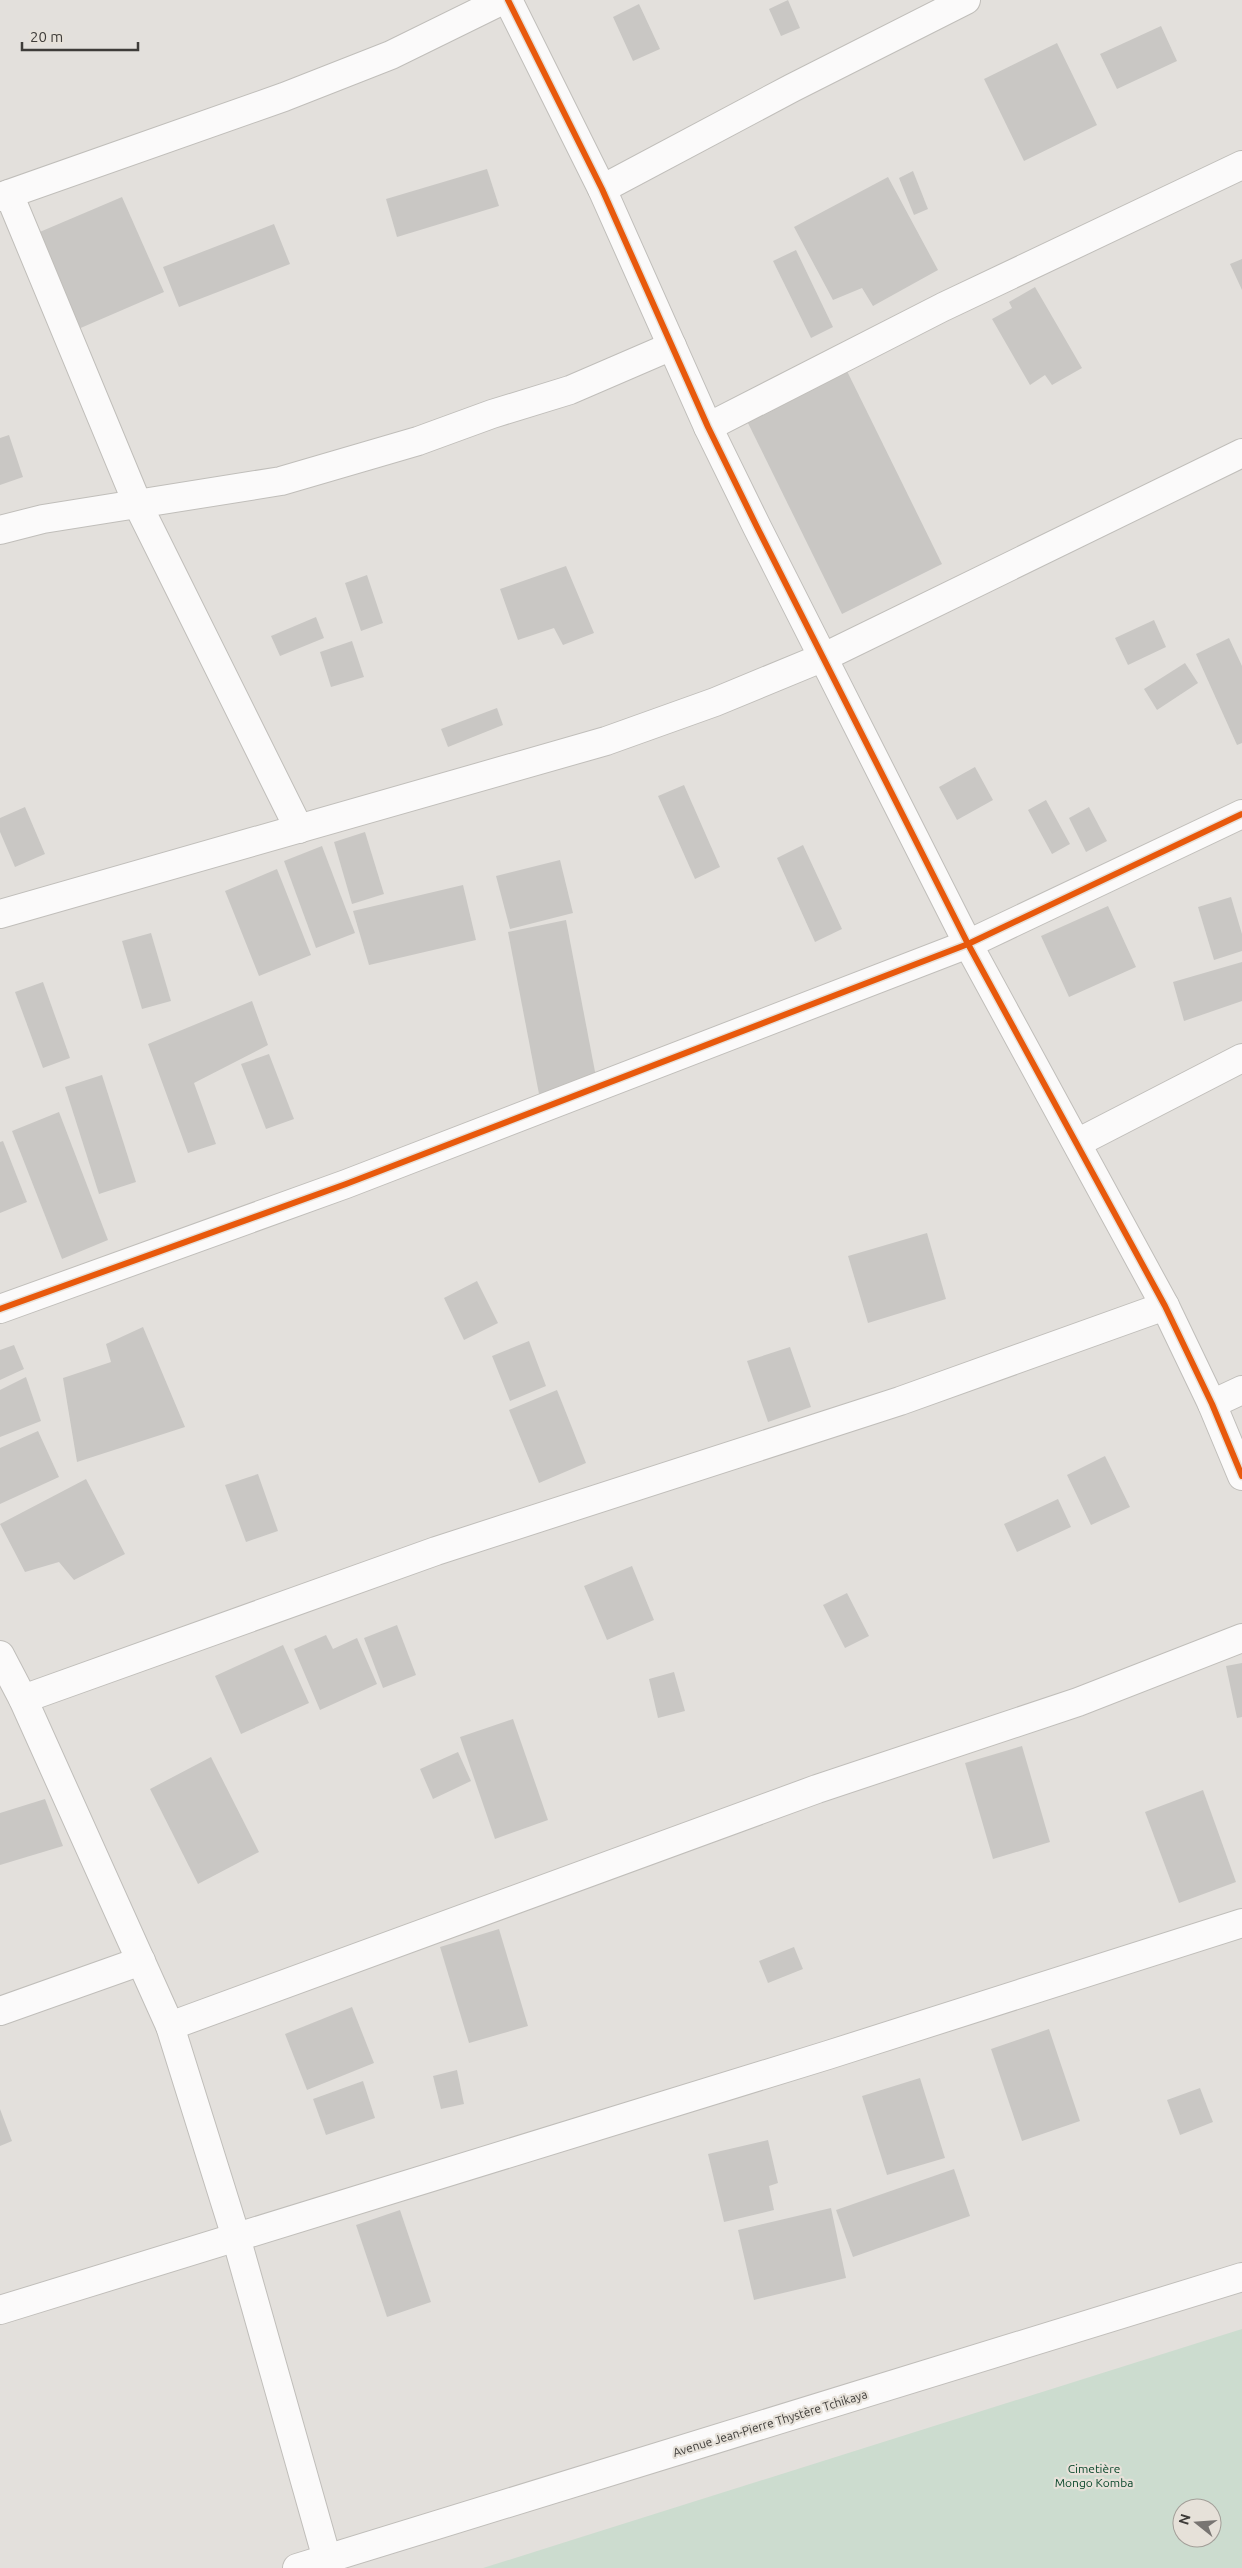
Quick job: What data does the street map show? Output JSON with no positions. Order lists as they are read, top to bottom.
{
  "streets": {
    "street": ["Avenue Jean-Pierre Thystère Tchikaya"]
  },
  "parks": ["Cimetière Mongo Komba"],
  "scale_bar": "20 m",
  "north": "left"
}
